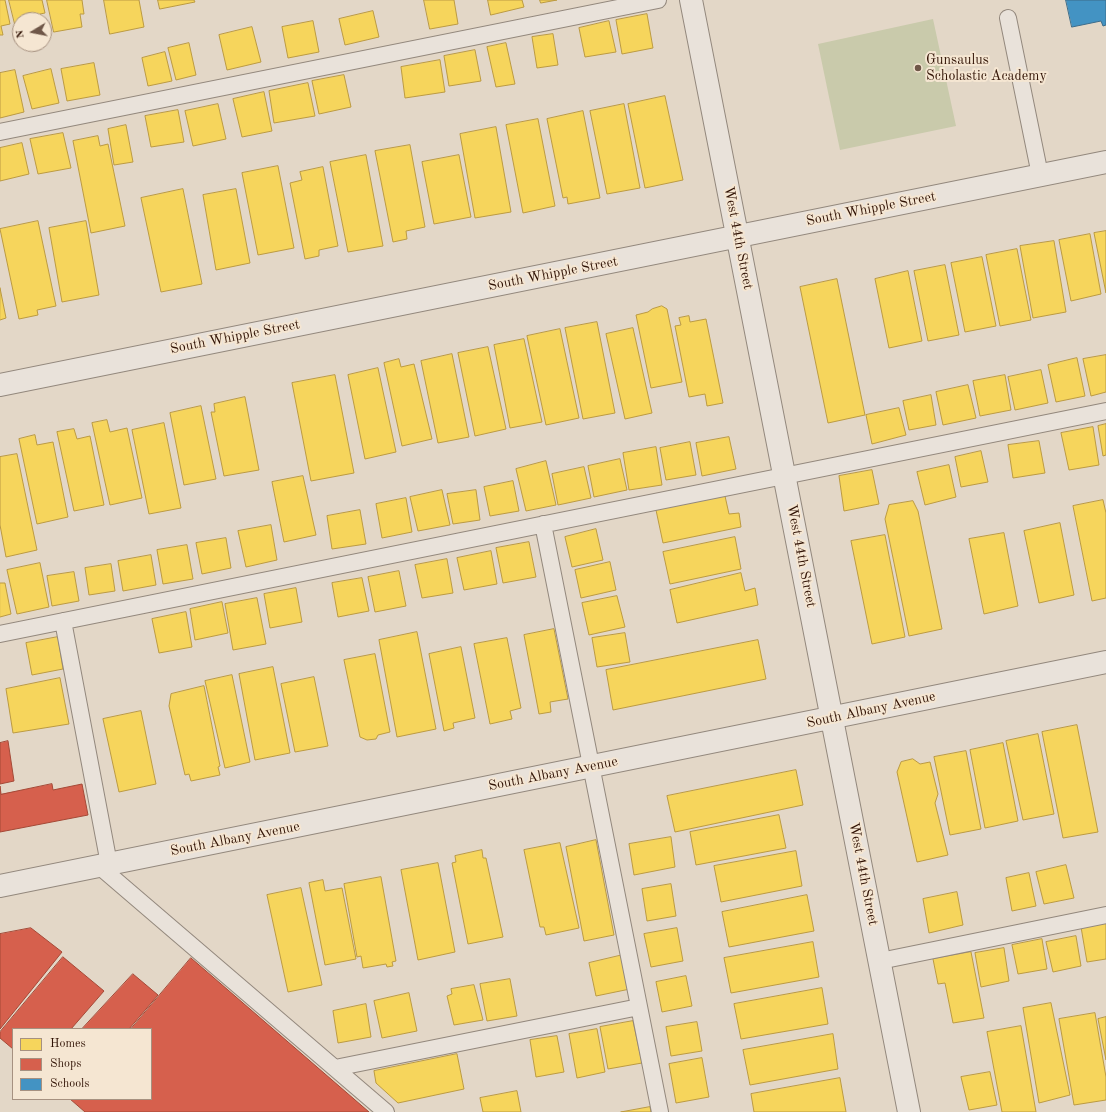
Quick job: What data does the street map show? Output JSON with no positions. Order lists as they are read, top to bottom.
{
  "streets": {
    "street": ["South Whipple Street", "West 44th Street", "South Albany Avenue"]
  },
  "crossings": [
    ["South Whipple Street", "West 44th Street"],
    ["West 44th Street", "South Albany Avenue"]
  ],
  "places": ["Gunsaulus Scholastic Academy"],
  "legend": ["Homes", "Shops", "Schools"],
  "north": "left"
}
